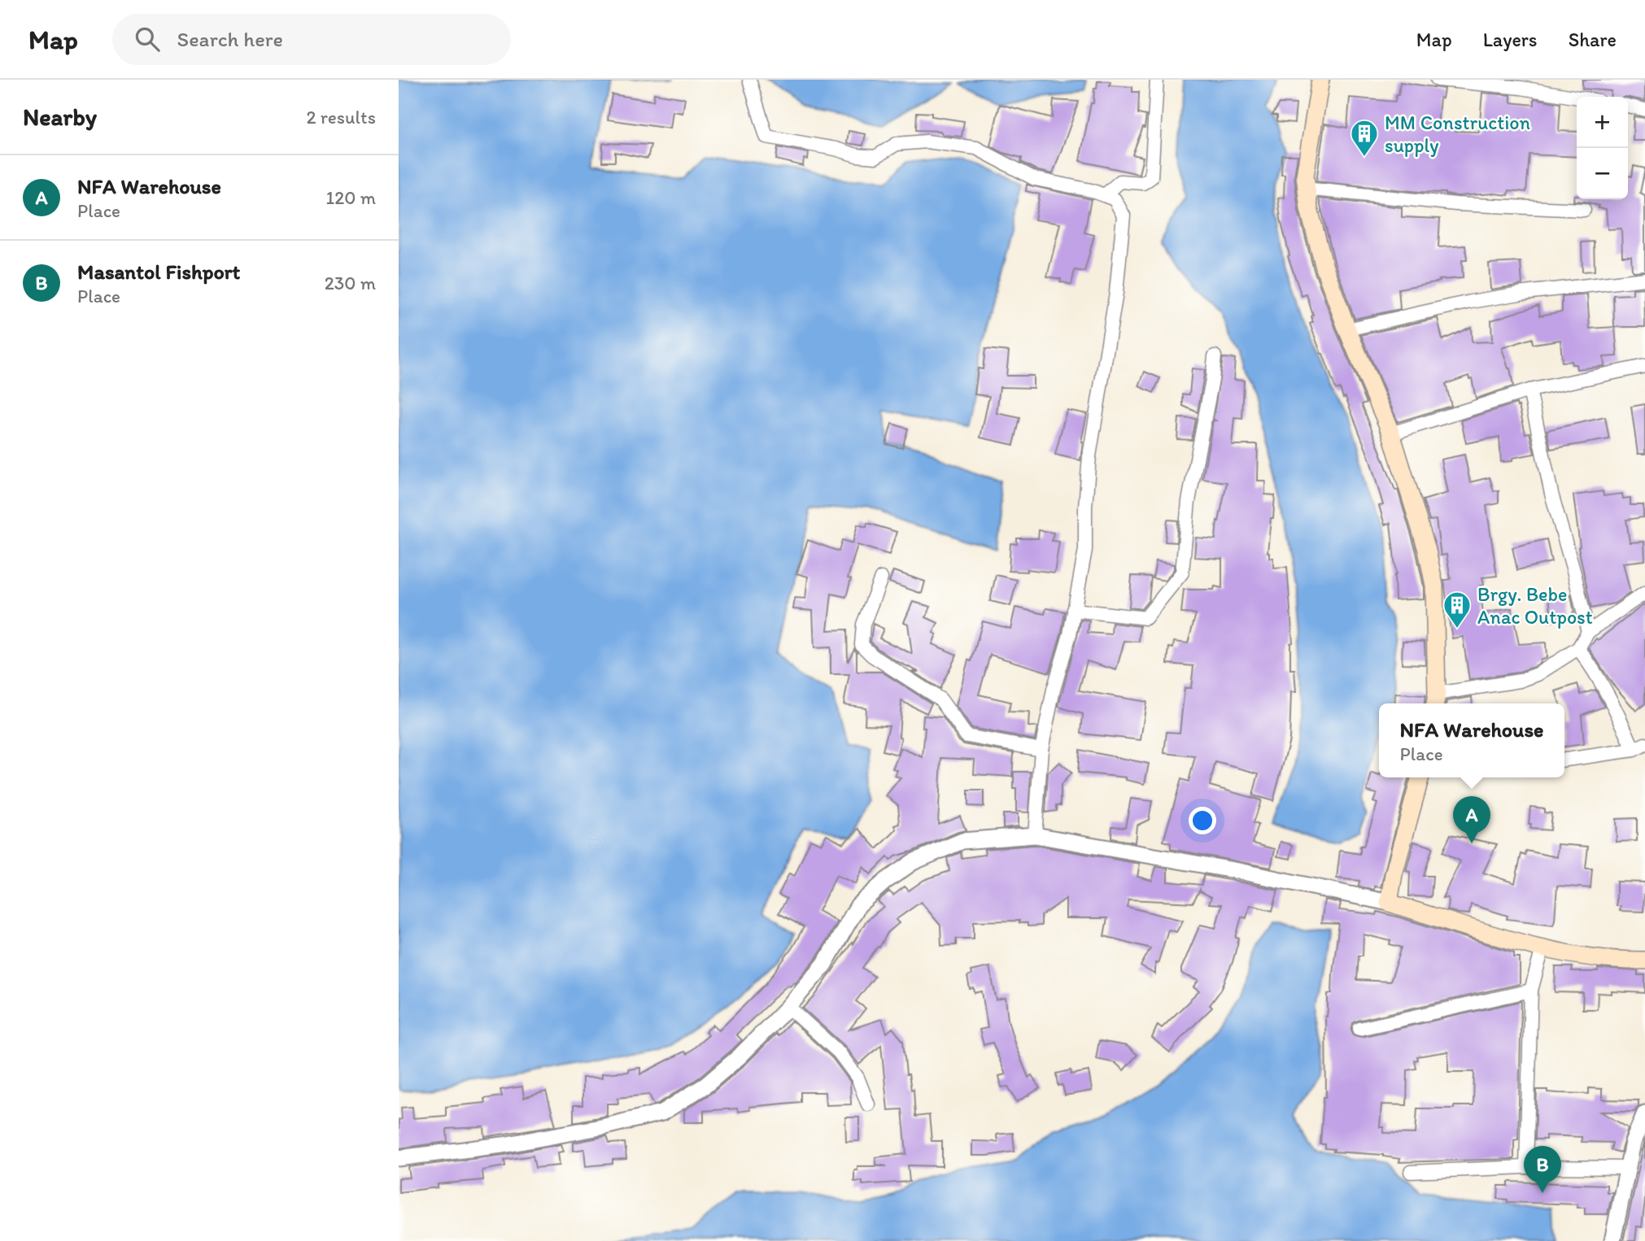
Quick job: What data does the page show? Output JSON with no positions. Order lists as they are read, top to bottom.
{
  "places": {
    "building": ["MM Construction supply", "Brgy. Bebe Anac Outpost"]
  },
  "page": {
    "header": "Map",
    "search": "Search here",
    "nav": ["Map", "Layers", "Share"],
    "heading": ["Nearby", "2 results"],
    "map_buttons": ["+", "−"],
    "list": [
      {
        "mark": "A",
        "name": "NFA Warehouse",
        "note": "Place",
        "value": "120 m"
      },
      {
        "mark": "B",
        "name": "Masantol Fishport",
        "note": "Place",
        "value": "230 m"
      }
    ],
    "popup": ["NFA Warehouse", "Place"],
    "pins": ["A", "B"]
  }
}
